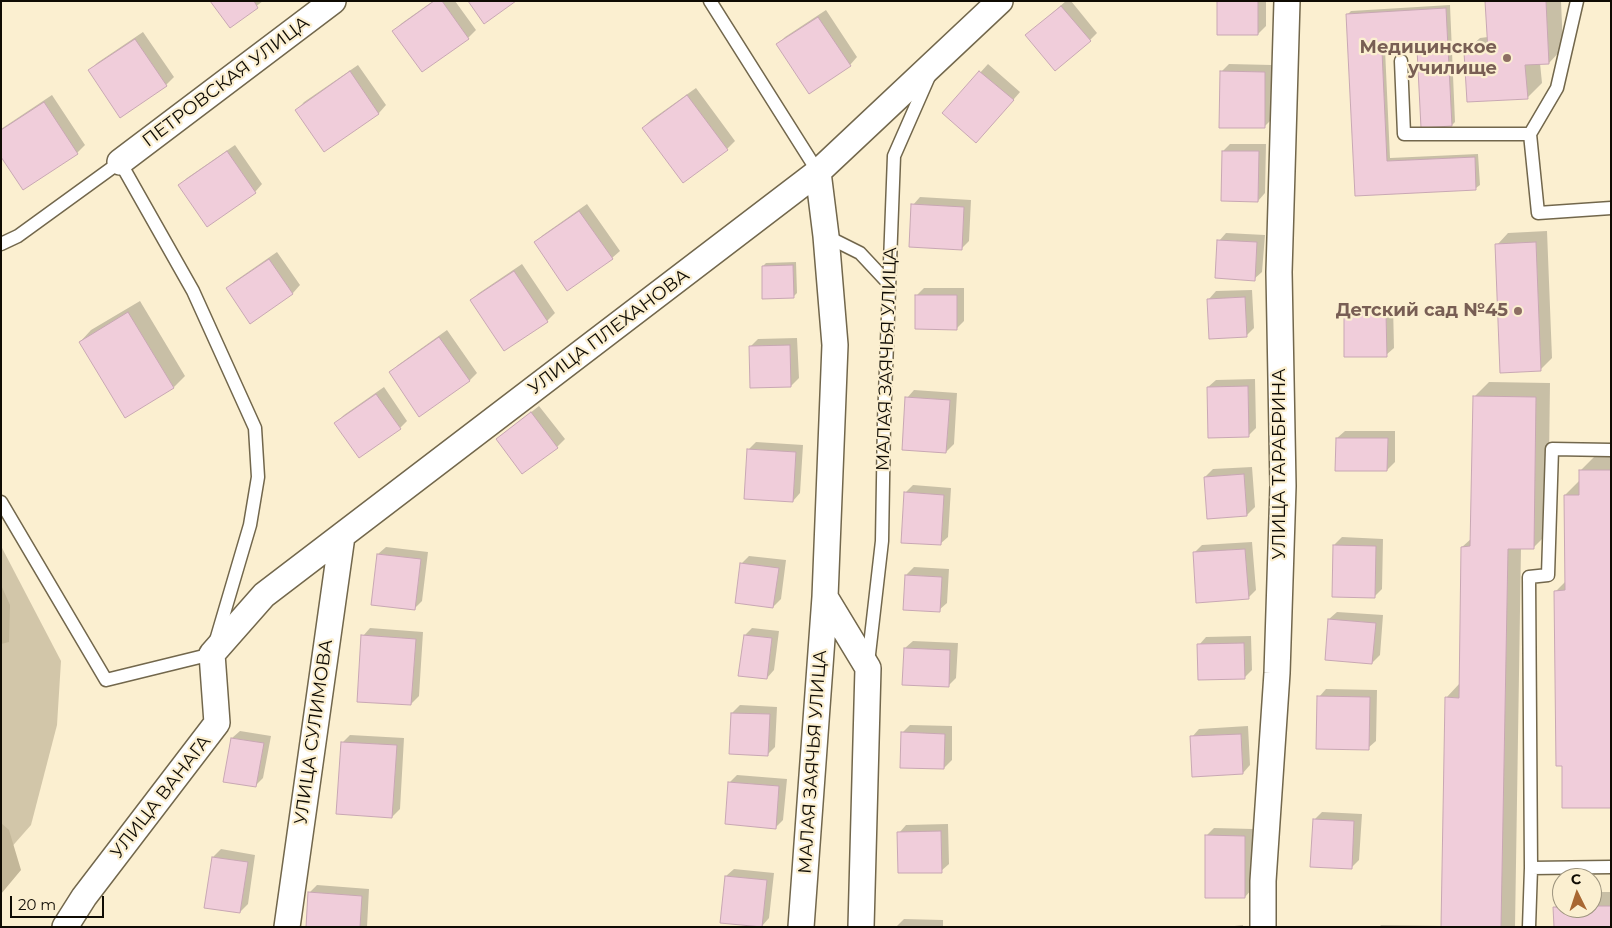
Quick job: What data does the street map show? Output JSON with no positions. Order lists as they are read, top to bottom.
{
  "streets": {
    "street": [
      "ПЕТРОВСКАЯ УЛИЦА",
      "УЛИЦА ПЛЕХАНОВА",
      "МАЛАЯ ЗАЯЧЬЯ УЛИЦА",
      "УЛИЦА ТАРАБРИНА",
      "УЛИЦА СУЛИМОВА",
      "УЛИЦА ВАНАГА"
    ]
  },
  "crossings": [
    ["УЛИЦА ПЛЕХАНОВА", "МАЛАЯ ЗАЯЧЬЯ УЛИЦА"],
    ["УЛИЦА ПЛЕХАНОВА", "УЛИЦА СУЛИМОВА"],
    ["УЛИЦА ПЛЕХАНОВА", "УЛИЦА ВАНАГА"]
  ],
  "places": ["Медицинское училище", "Детский сад №45"],
  "scale_bar": "20 m",
  "north": "top"
}
